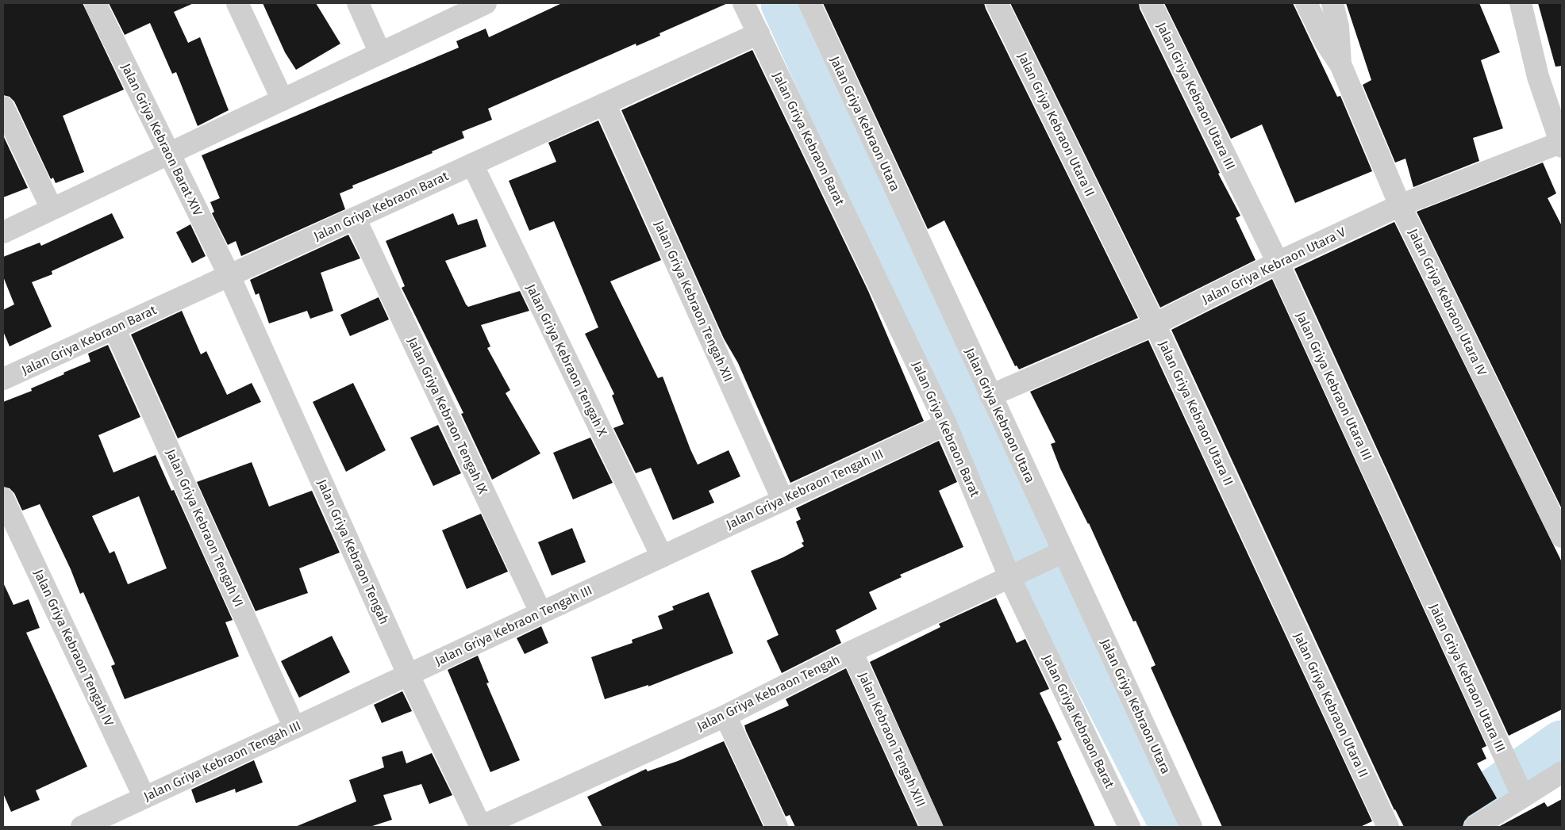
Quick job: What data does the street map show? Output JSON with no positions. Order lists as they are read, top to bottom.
{
  "streets": {
    "street": [
      "Jalan Griya Kebraon Utara III",
      "Jalan Griya Kebraon Utara",
      "Jalan Griya Kebraon Utara II",
      "Jalan Griya Kebraon Barat",
      "Jalan Griya Kebraon Barat XIV",
      "Jalan Griya Kebraon Utara V",
      "Jalan Griya Kebraon Tengah XII",
      "Jalan Griya Kebraon Utara IV",
      "Jalan Griya Kebraon Tengah X",
      "Jalan Griya Kebraon Tengah IX",
      "Jalan Griya Kebraon Tengah III",
      "Jalan Griya Kebraon Tengah VI",
      "Jalan Griya Kebraon Tengah",
      "Jalan Griya Kebraon Tengah IV",
      "Jalan Kebraon Tengah XIII"
    ]
  },
  "crossings": [
    ["Jalan Griya Kebraon Utara III", "Jalan Griya Kebraon Utara V"],
    ["Jalan Griya Kebraon Utara", "Jalan Griya Kebraon Utara V"],
    ["Jalan Griya Kebraon Utara", "Jalan Griya Kebraon Tengah"],
    ["Jalan Griya Kebraon Utara II", "Jalan Griya Kebraon Utara V"],
    ["Jalan Griya Kebraon Barat", "Jalan Griya Kebraon Barat XIV"],
    ["Jalan Griya Kebraon Barat", "Jalan Griya Kebraon Tengah XII"],
    ["Jalan Griya Kebraon Barat", "Jalan Griya Kebraon Tengah X"],
    ["Jalan Griya Kebraon Barat", "Jalan Griya Kebraon Tengah IX"],
    ["Jalan Griya Kebraon Barat", "Jalan Griya Kebraon Tengah III"],
    ["Jalan Griya Kebraon Barat", "Jalan Griya Kebraon Tengah VI"],
    ["Jalan Griya Kebraon Barat", "Jalan Griya Kebraon Tengah"],
    ["Jalan Griya Kebraon Barat XIV", "Jalan Griya Kebraon Tengah"],
    ["Jalan Griya Kebraon Utara V", "Jalan Griya Kebraon Utara IV"],
    ["Jalan Griya Kebraon Tengah XII", "Jalan Griya Kebraon Tengah III"],
    ["Jalan Griya Kebraon Tengah X", "Jalan Griya Kebraon Tengah III"],
    ["Jalan Griya Kebraon Tengah IX", "Jalan Griya Kebraon Tengah III"],
    ["Jalan Griya Kebraon Tengah III", "Jalan Griya Kebraon Tengah VI"],
    ["Jalan Griya Kebraon Tengah III", "Jalan Griya Kebraon Tengah"],
    ["Jalan Griya Kebraon Tengah III", "Jalan Griya Kebraon Tengah IV"],
    ["Jalan Griya Kebraon Tengah", "Jalan Kebraon Tengah XIII"]
  ]
}
